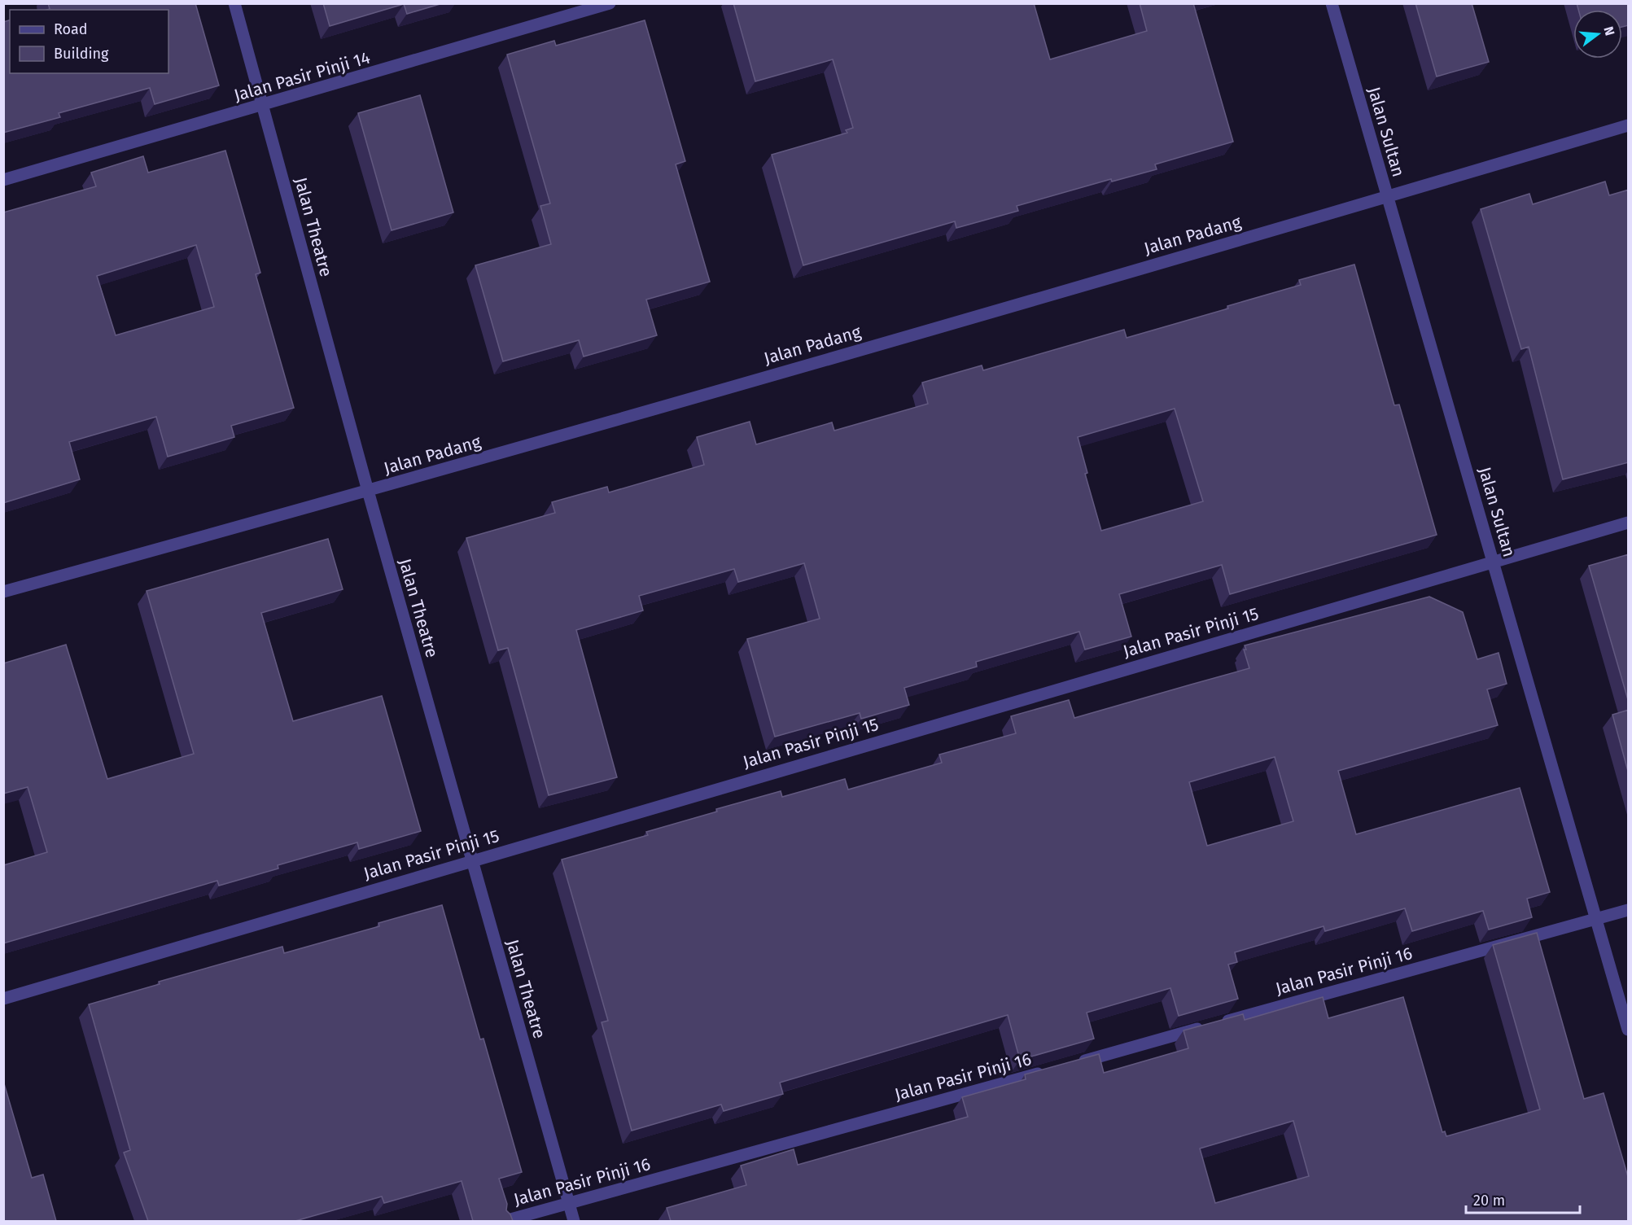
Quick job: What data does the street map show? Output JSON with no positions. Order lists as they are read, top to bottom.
{
  "streets": {
    "street": [
      "Jalan Pasir Pinji 14",
      "Jalan Sultan",
      "Jalan Theatre",
      "Jalan Padang",
      "Jalan Pasir Pinji 15",
      "Jalan Pasir Pinji 16"
    ]
  },
  "crossings": [
    ["Jalan Pasir Pinji 14", "Jalan Theatre"],
    ["Jalan Sultan", "Jalan Padang"],
    ["Jalan Sultan", "Jalan Pasir Pinji 15"],
    ["Jalan Sultan", "Jalan Pasir Pinji 16"],
    ["Jalan Theatre", "Jalan Padang"],
    ["Jalan Theatre", "Jalan Pasir Pinji 15"],
    ["Jalan Theatre", "Jalan Pasir Pinji 16"]
  ],
  "legend": ["Road", "Building"],
  "scale_bar": "20 m",
  "north": "right"
}
